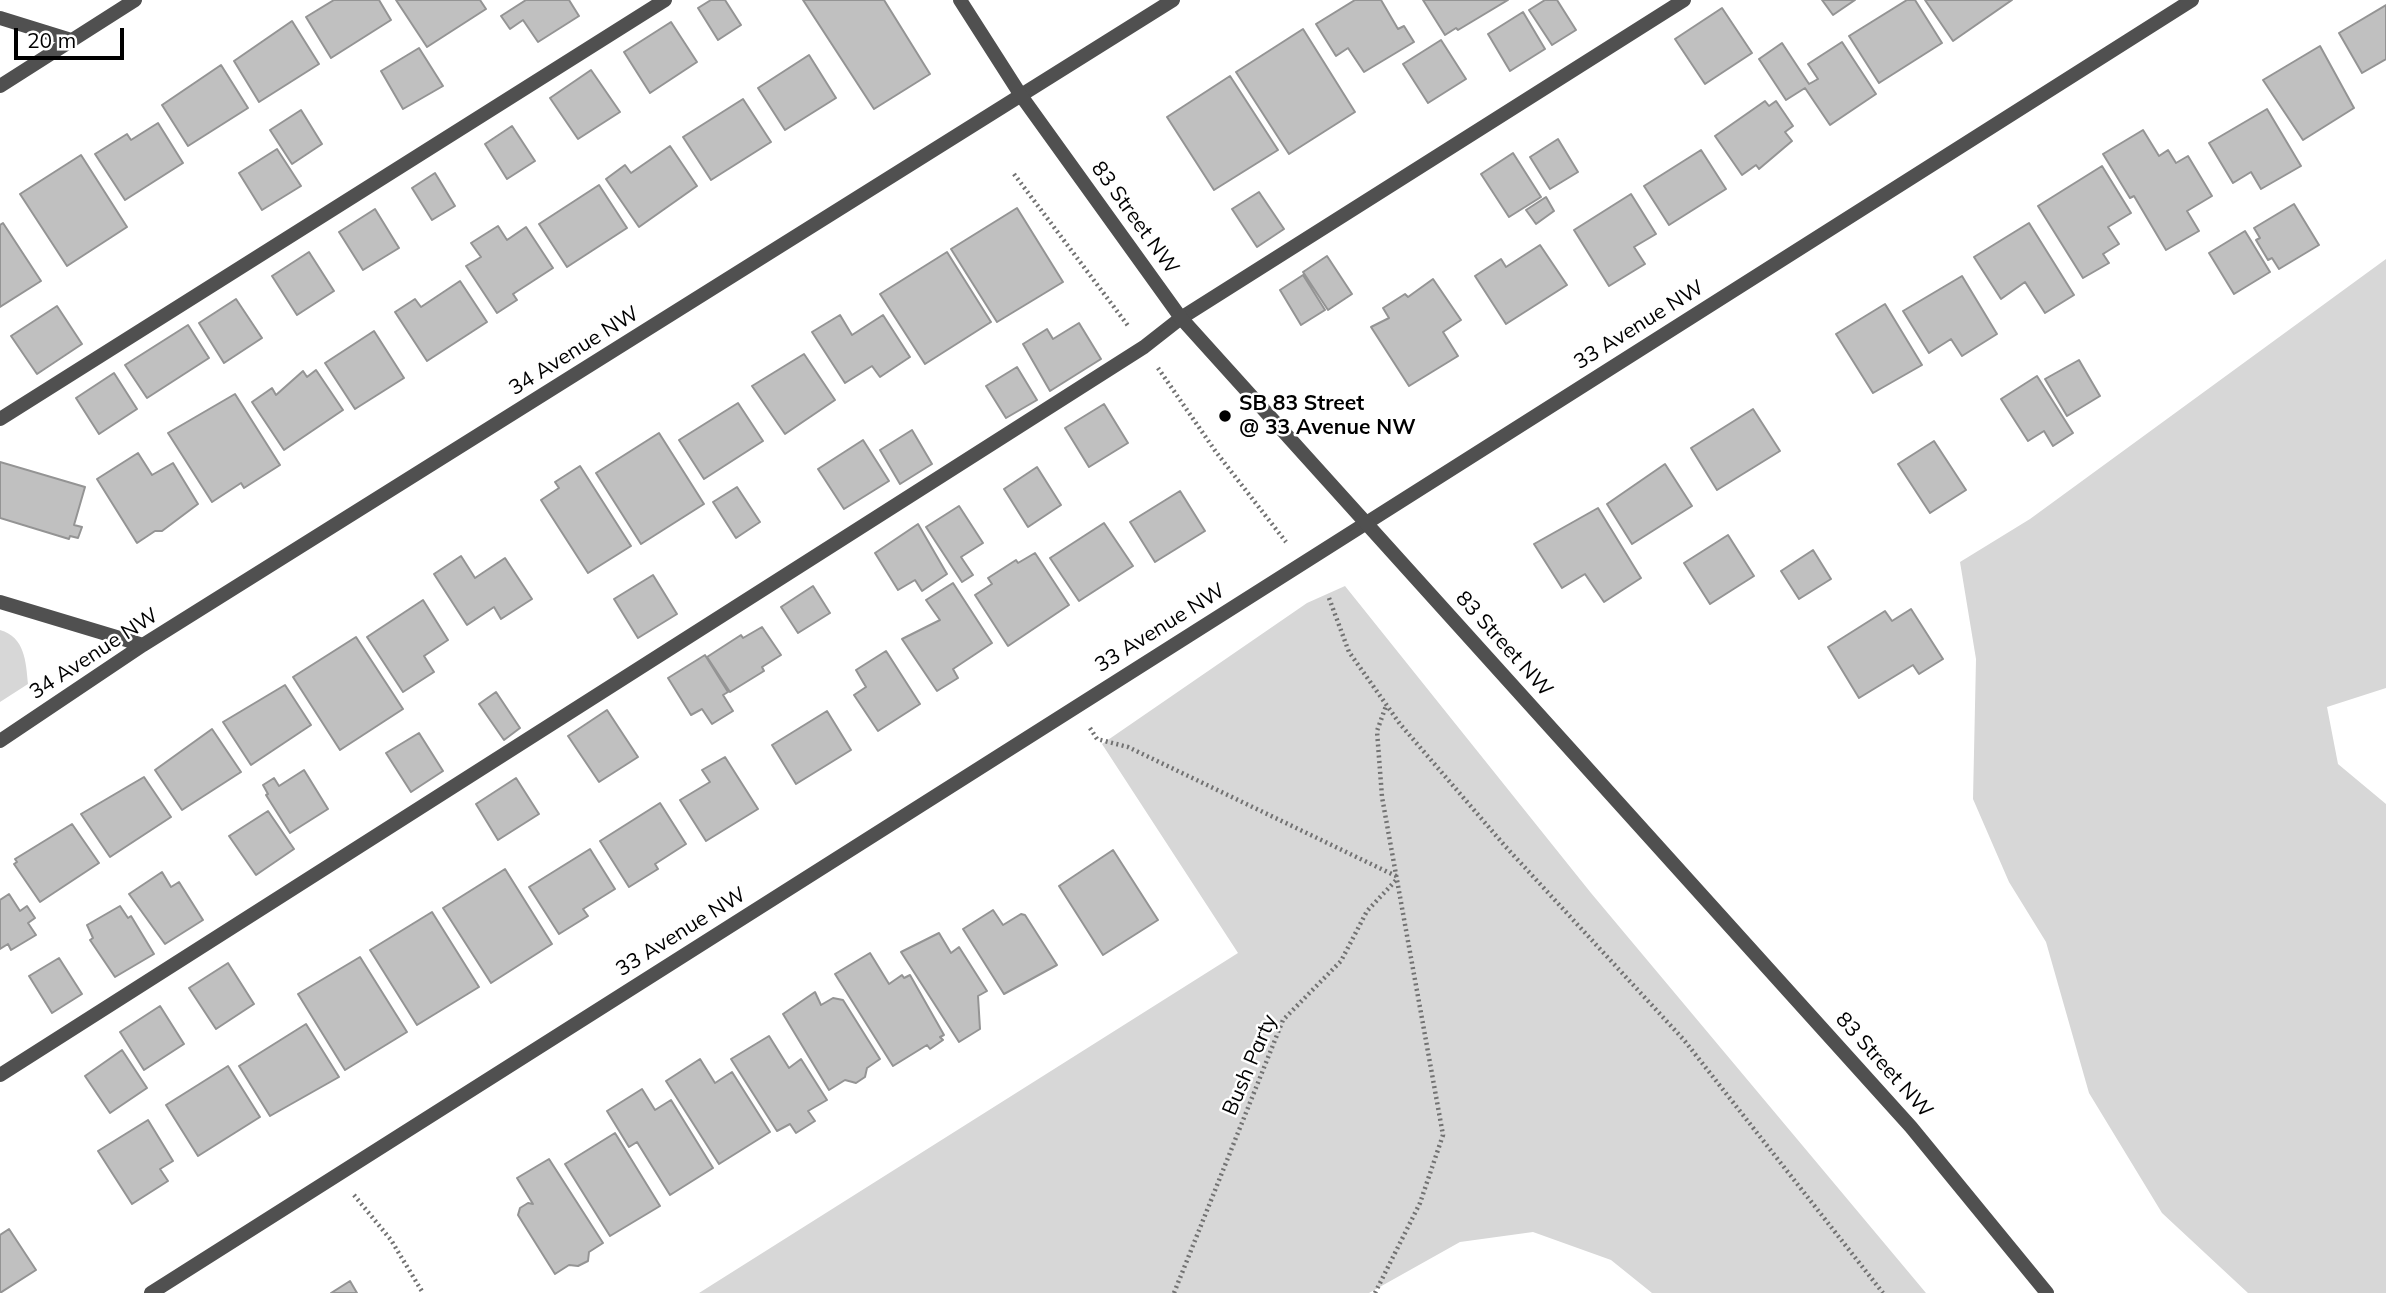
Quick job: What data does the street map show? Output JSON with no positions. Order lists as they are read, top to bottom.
{
  "streets": {
    "street": ["83 Street NW", "33 Avenue NW", "34 Avenue NW"],
    "path": ["Bush Party"]
  },
  "crossings": [
    ["83 Street NW", "33 Avenue NW"],
    ["83 Street NW", "34 Avenue NW"]
  ],
  "places": ["SB 83 Street @ 33 Avenue NW"],
  "scale_bar": "20 m"
}
